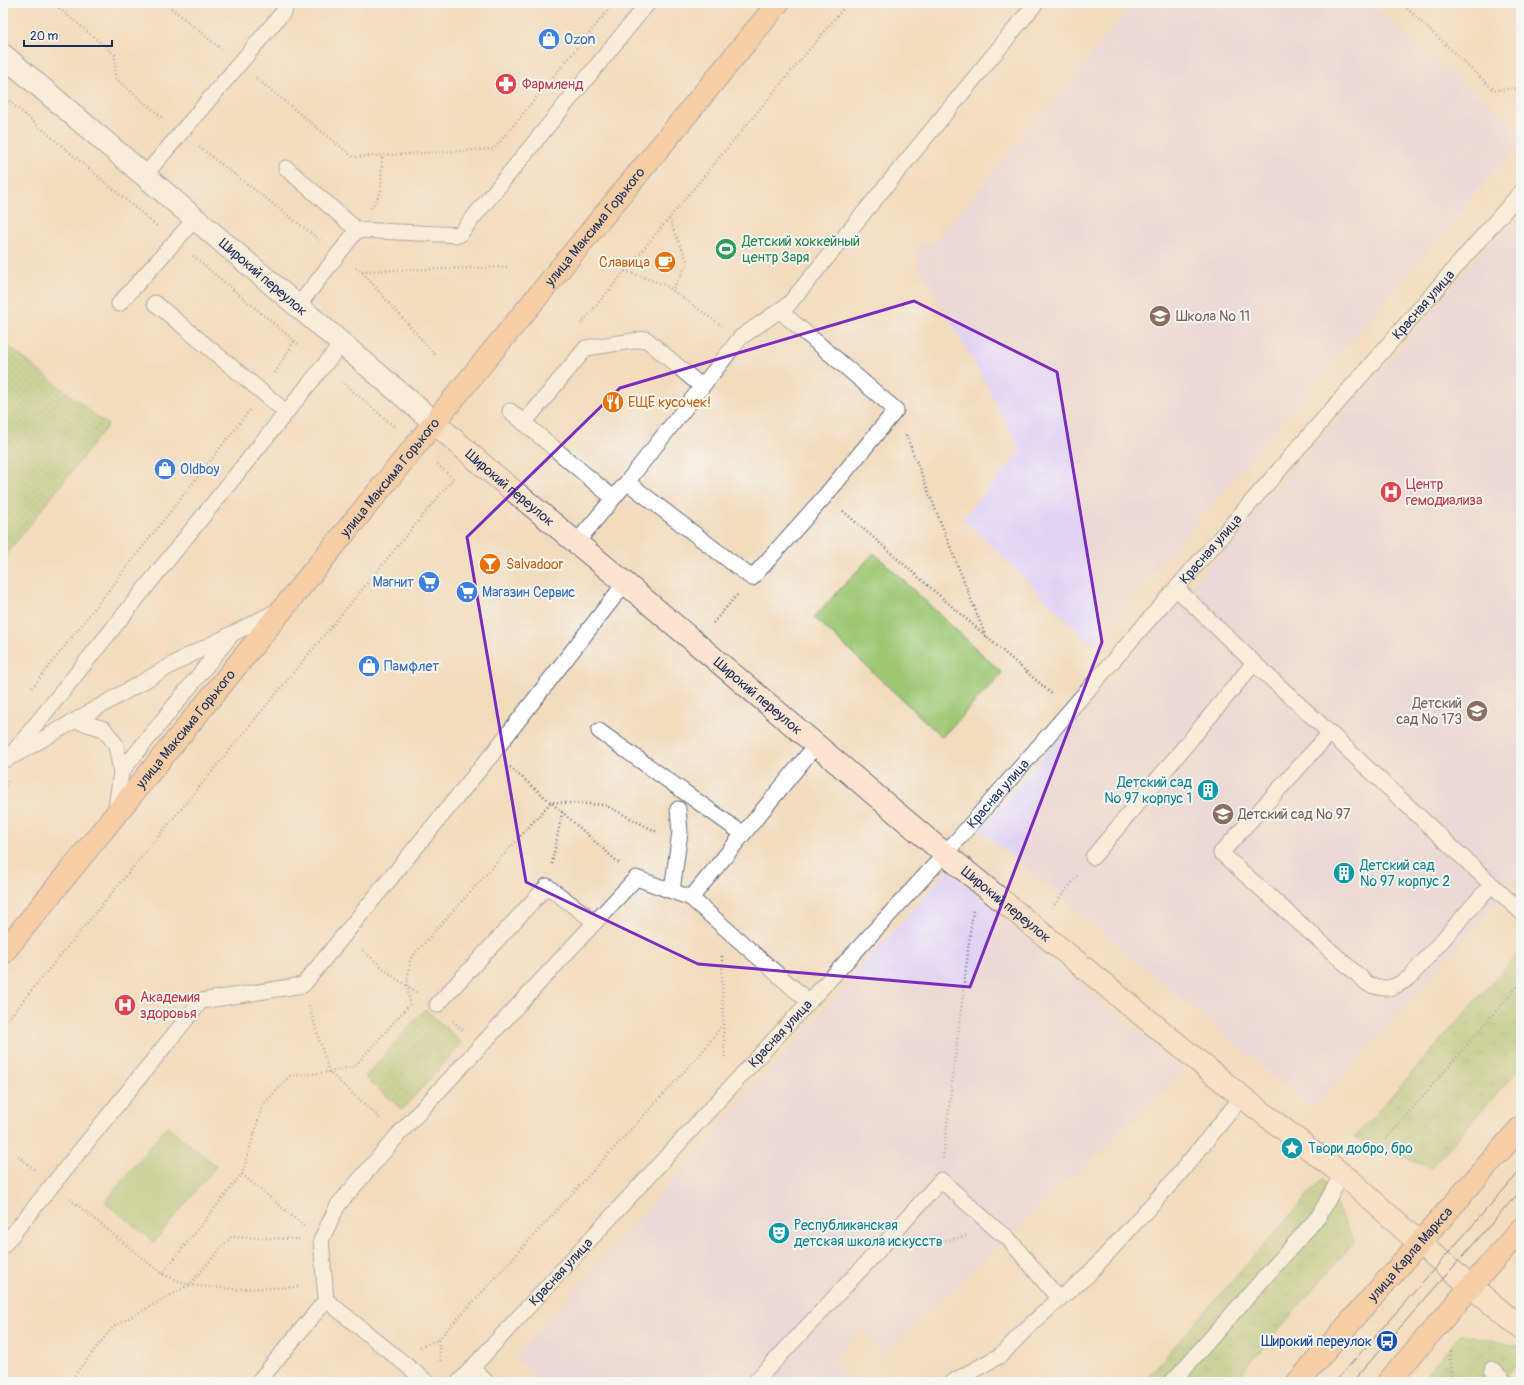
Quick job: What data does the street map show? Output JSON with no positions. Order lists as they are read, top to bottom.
{
  "streets": {
    "main road": ["улица Максима Горького", "улица Карла Маркса"],
    "street": ["Широкий переулок"],
    "lane": ["Красная улица"]
  },
  "crossings": [
    ["улица Максима Горького", "Широкий переулок"],
    ["Широкий переулок", "Красная улица"],
    ["Широкий переулок", "улица Карла Маркса"]
  ],
  "places": {
    "shop": ["Ozon", "Oldboy", "Памфлет"],
    "pharmacy": ["Фармленд"],
    "sports": ["Детский хоккейный центр Заря"],
    "cafe": ["Славица"],
    "school or university": ["Школа № 11", "Детский сад № 173", "Детский сад № 97"],
    "restaurant": ["ЕЩЁ кусочек!"],
    "hospital": ["Центр гемодиализа", "Академия здоровья"],
    "bar": ["Salvadoor"],
    "supermarket": ["Магнит", "Магазин Сервис"],
    "building": ["Детский сад № 97 корпус 1", "Детский сад № 97 корпус 2"],
    "place": ["Твори добро, бро"],
    "theatre": ["Республиканская детская школа искусств"],
    "bus stop": ["Широкий переулок"]
  },
  "scale_bar": "20 m"
}
